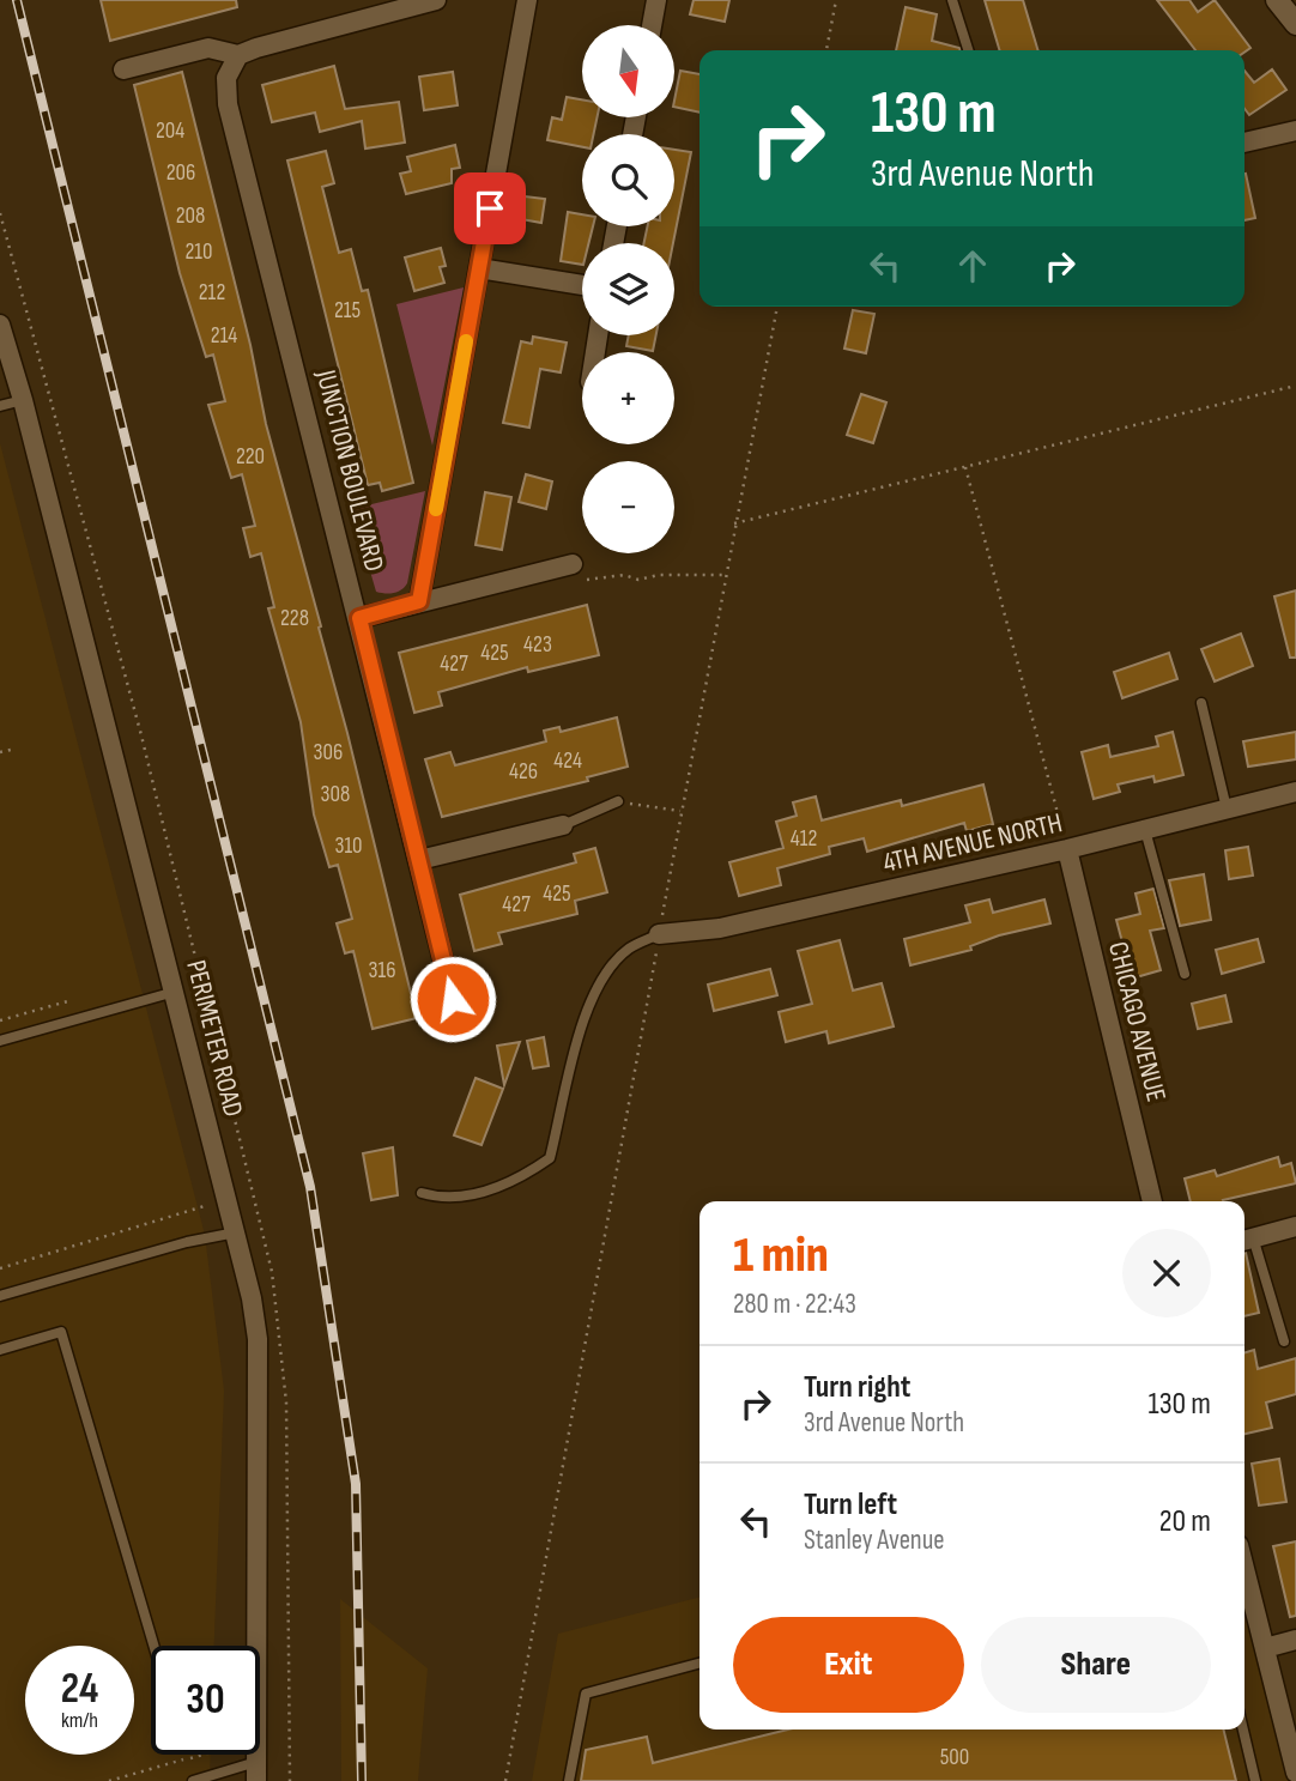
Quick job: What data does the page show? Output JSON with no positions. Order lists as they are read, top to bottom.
{
  "streets": {
    "street": [
      "JUNCTION BOULEVARD",
      "4TH AVENUE NORTH",
      "CHICAGO AVENUE",
      "PERIMETER ROAD"
    ]
  },
  "crossings": [
    ["4TH AVENUE NORTH", "CHICAGO AVENUE"]
  ],
  "house_numbers": [
    "204",
    "206",
    "208",
    "210",
    "212",
    "215",
    "214",
    "220",
    "228",
    "423",
    "425",
    "427",
    "306",
    "424",
    "426",
    "308",
    "412",
    "310",
    "425",
    "427",
    "316",
    "500"
  ],
  "north": "bottom",
  "page": {
    "map_buttons": ["+", "−"],
    "turn": ["130 m", "3rd Avenue North"],
    "heading": ["1 min", "280 m · 22:43"],
    "list": [
      {
        "name": "Turn right",
        "note": "3rd Avenue North",
        "value": "130 m"
      },
      {
        "name": "Turn left",
        "note": "Stanley Avenue",
        "value": "20 m"
      }
    ],
    "buttons": ["Exit", "Share"],
    "speed": "24 km/h",
    "limit": "30"
  }
}
